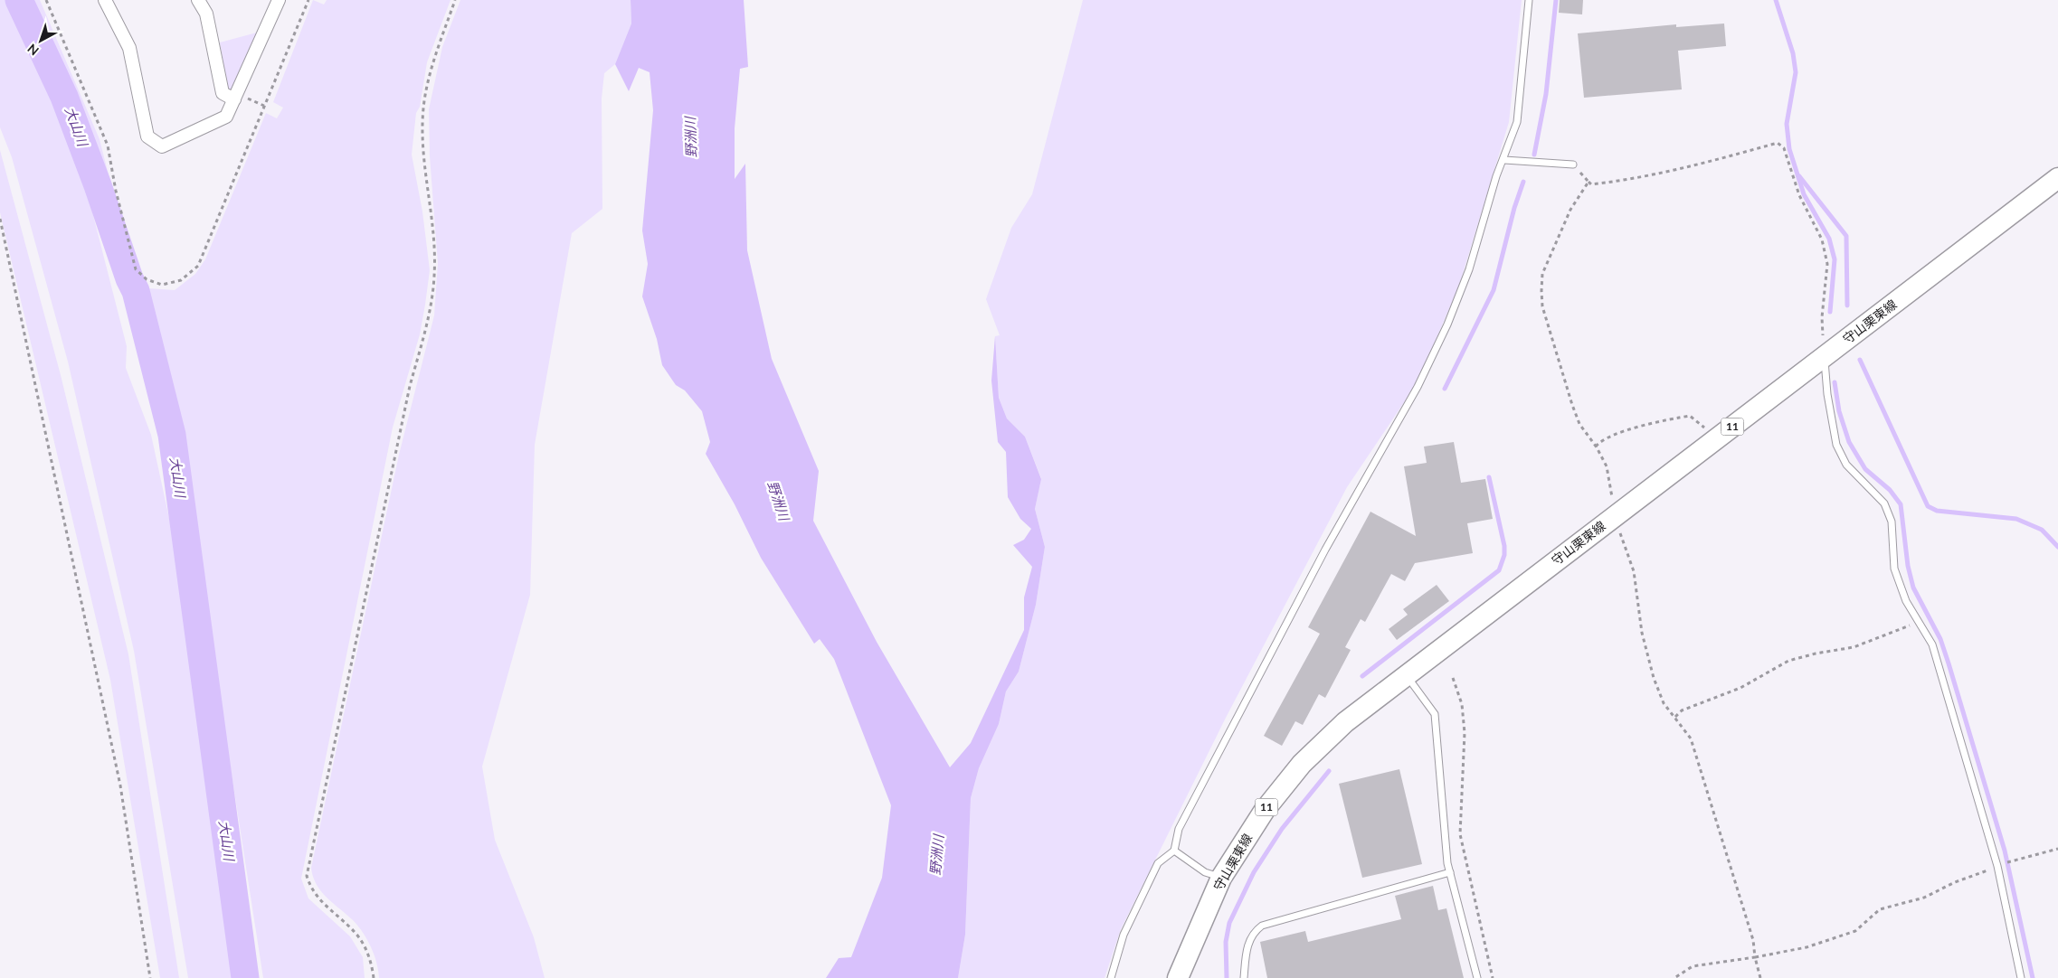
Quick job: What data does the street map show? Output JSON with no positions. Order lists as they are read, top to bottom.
{
  "streets": {
    "main road": ["守山栗東線", "11"]
  },
  "water": ["大山川", "野洲川"],
  "north": "bottom left"
}
